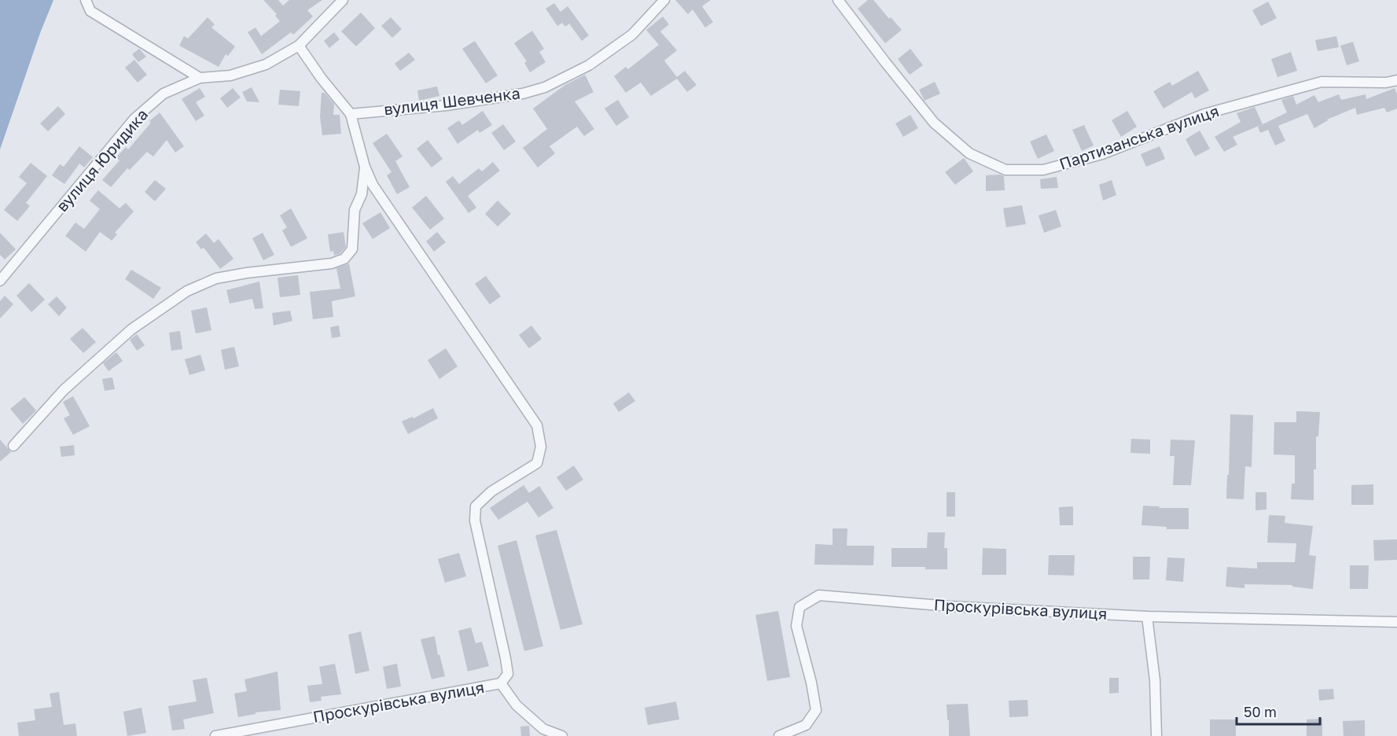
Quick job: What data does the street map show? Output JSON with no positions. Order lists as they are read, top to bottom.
{
  "streets": {
    "street": [
      "вулиця Шевченка",
      "Партизанська вулиця",
      "вулиця Юридика",
      "Проскурівська вулиця"
    ]
  },
  "scale_bar": "50 m"
}
